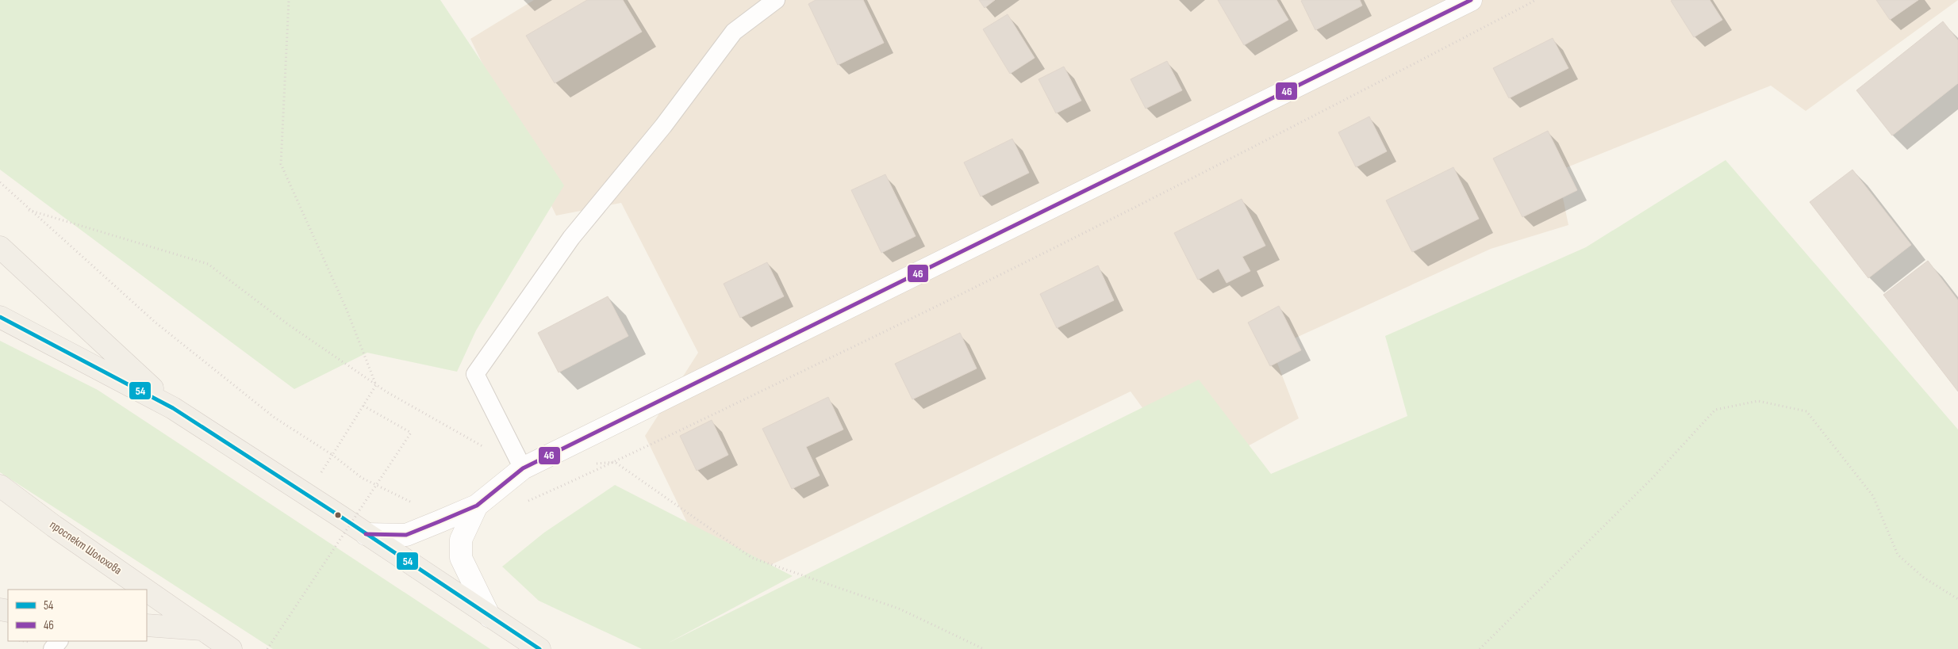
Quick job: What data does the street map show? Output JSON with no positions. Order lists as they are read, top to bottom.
{
  "streets": {
    "main road": ["проспект Шолохова"]
  },
  "lines": ["transit line 46", "transit line 54"],
  "legend": ["54", "46"]
}
